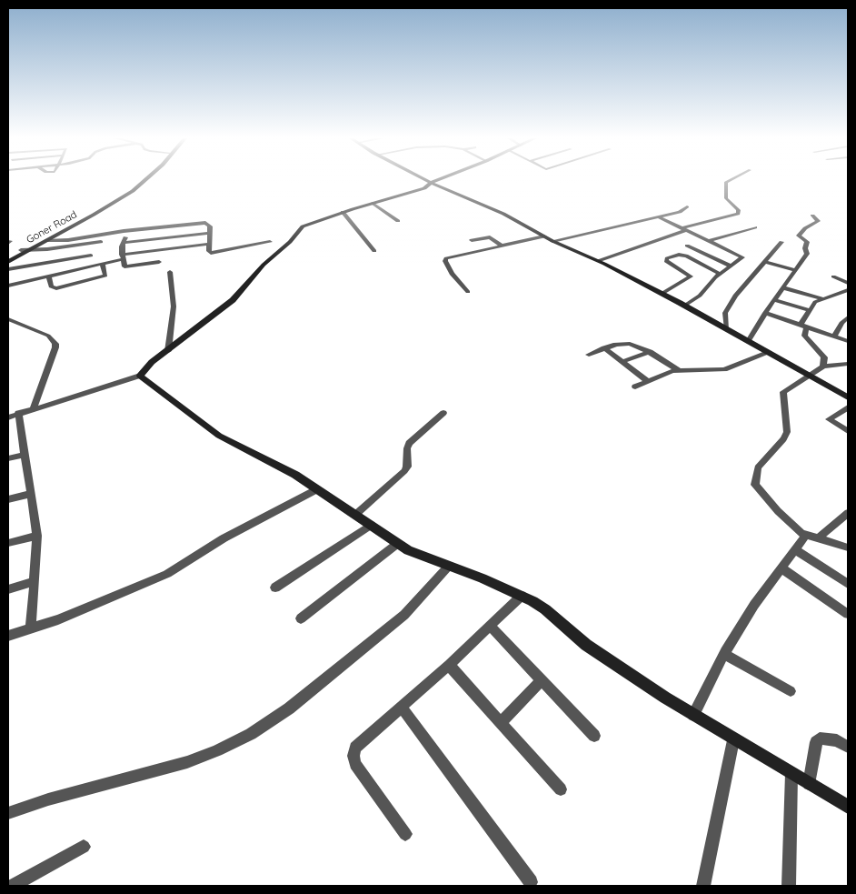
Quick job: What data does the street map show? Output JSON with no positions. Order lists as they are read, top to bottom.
{
  "streets": {
    "street": ["Goner Road"]
  }
}
